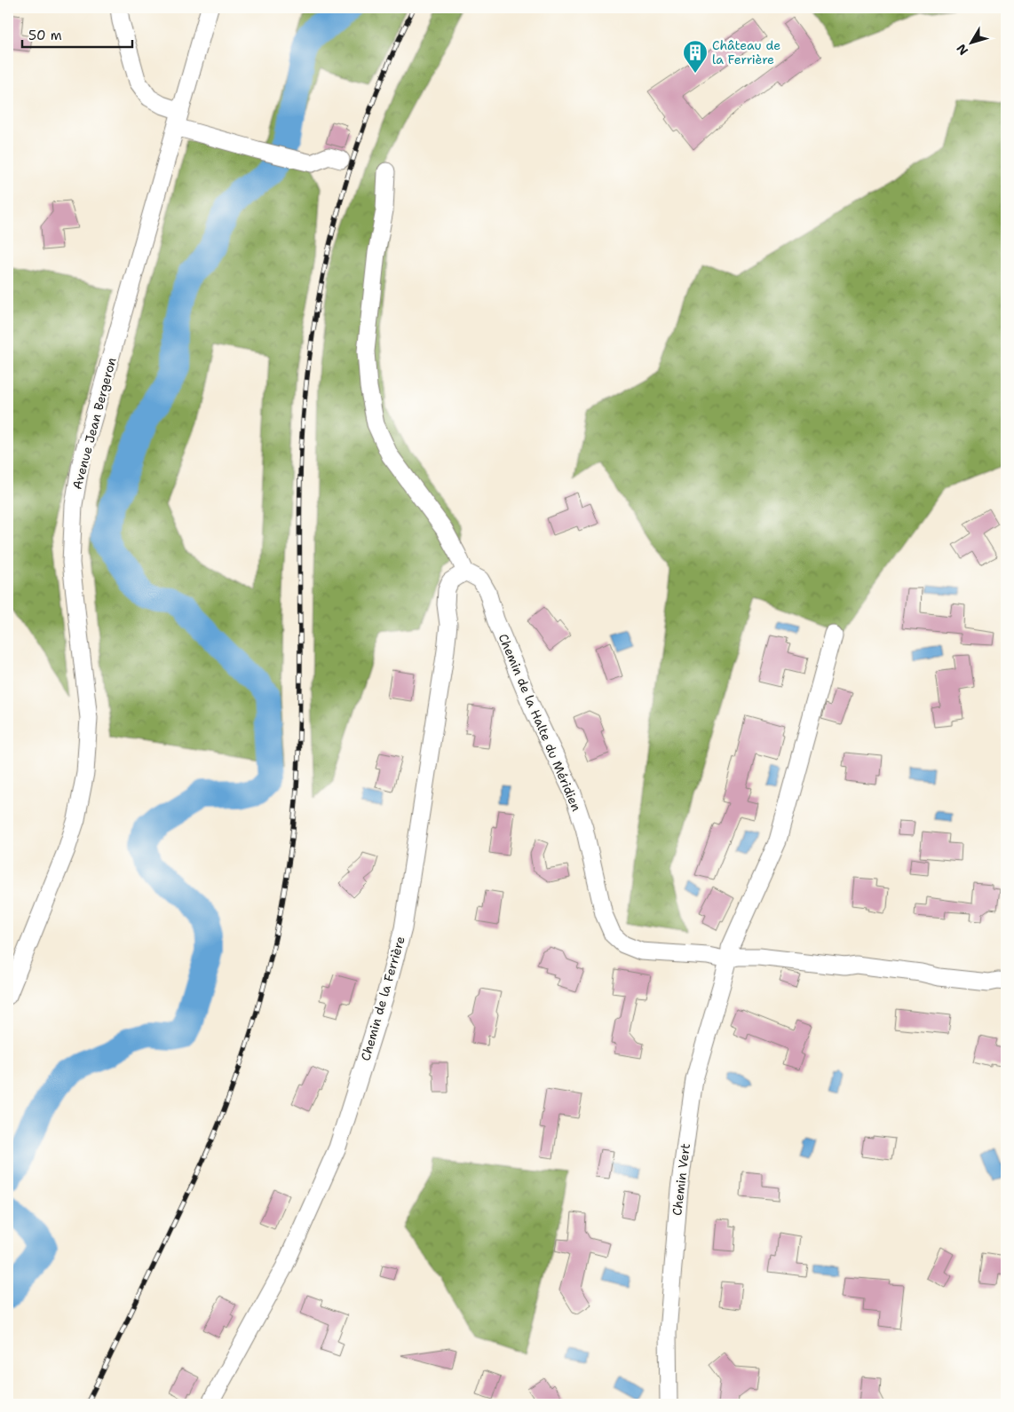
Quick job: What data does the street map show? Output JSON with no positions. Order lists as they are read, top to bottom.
{
  "streets": {
    "street": [
      "Avenue Jean Bergeron",
      "Chemin de la Halte du Méridien",
      "Chemin de la Ferrière",
      "Chemin Vert"
    ]
  },
  "crossings": [
    ["Chemin de la Halte du Méridien", "Chemin de la Ferrière"],
    ["Chemin de la Halte du Méridien", "Chemin Vert"]
  ],
  "places": {
    "building": ["Château de la Ferrière"]
  },
  "scale_bar": "50 m",
  "north": "bottom left"
}
